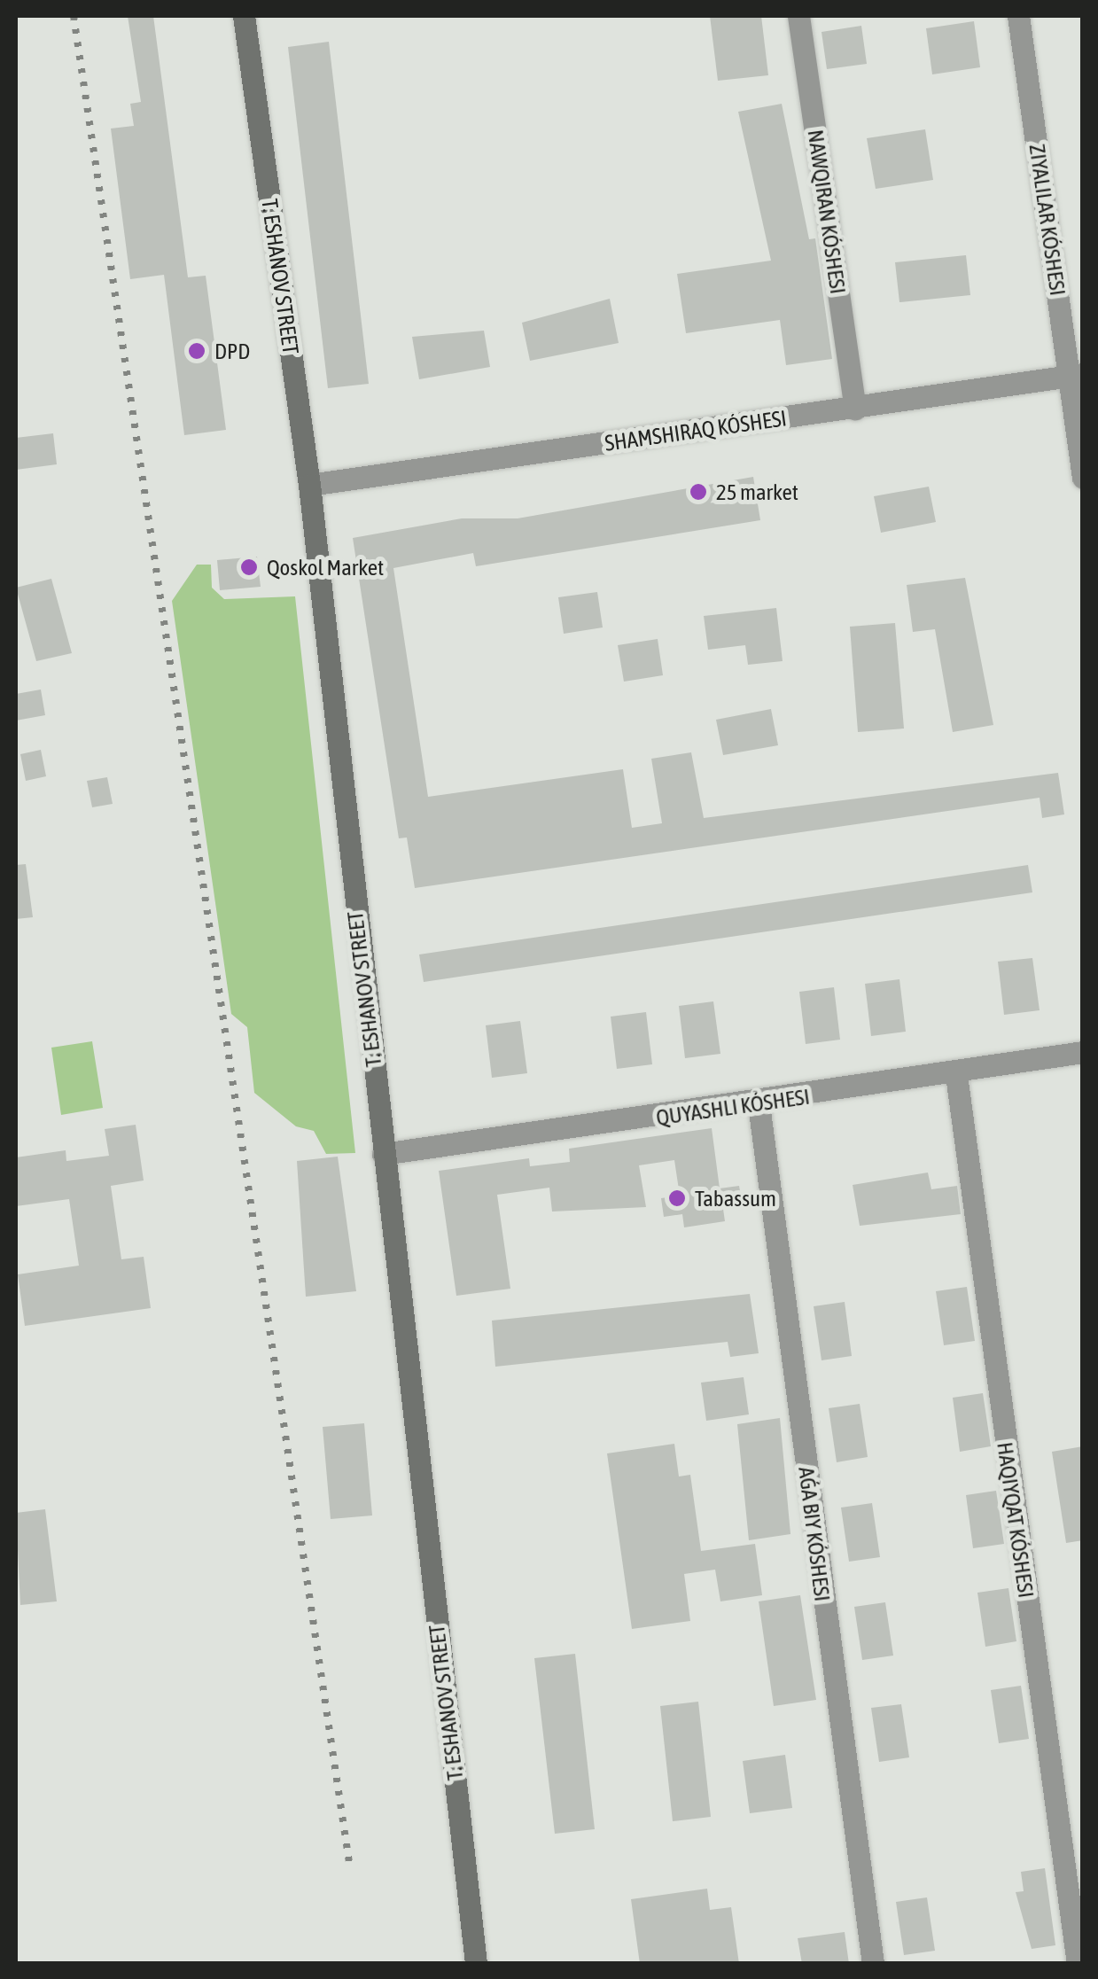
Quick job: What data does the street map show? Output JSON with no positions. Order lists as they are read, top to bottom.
{
  "streets": {
    "main road": ["T. ESHANOV STREET"],
    "street": ["AǴA BIY KÓSHESI"]
  },
  "places": [
    "DPD",
    "25 market",
    "Qoskol Market",
    "Tabassum"
  ]
}
